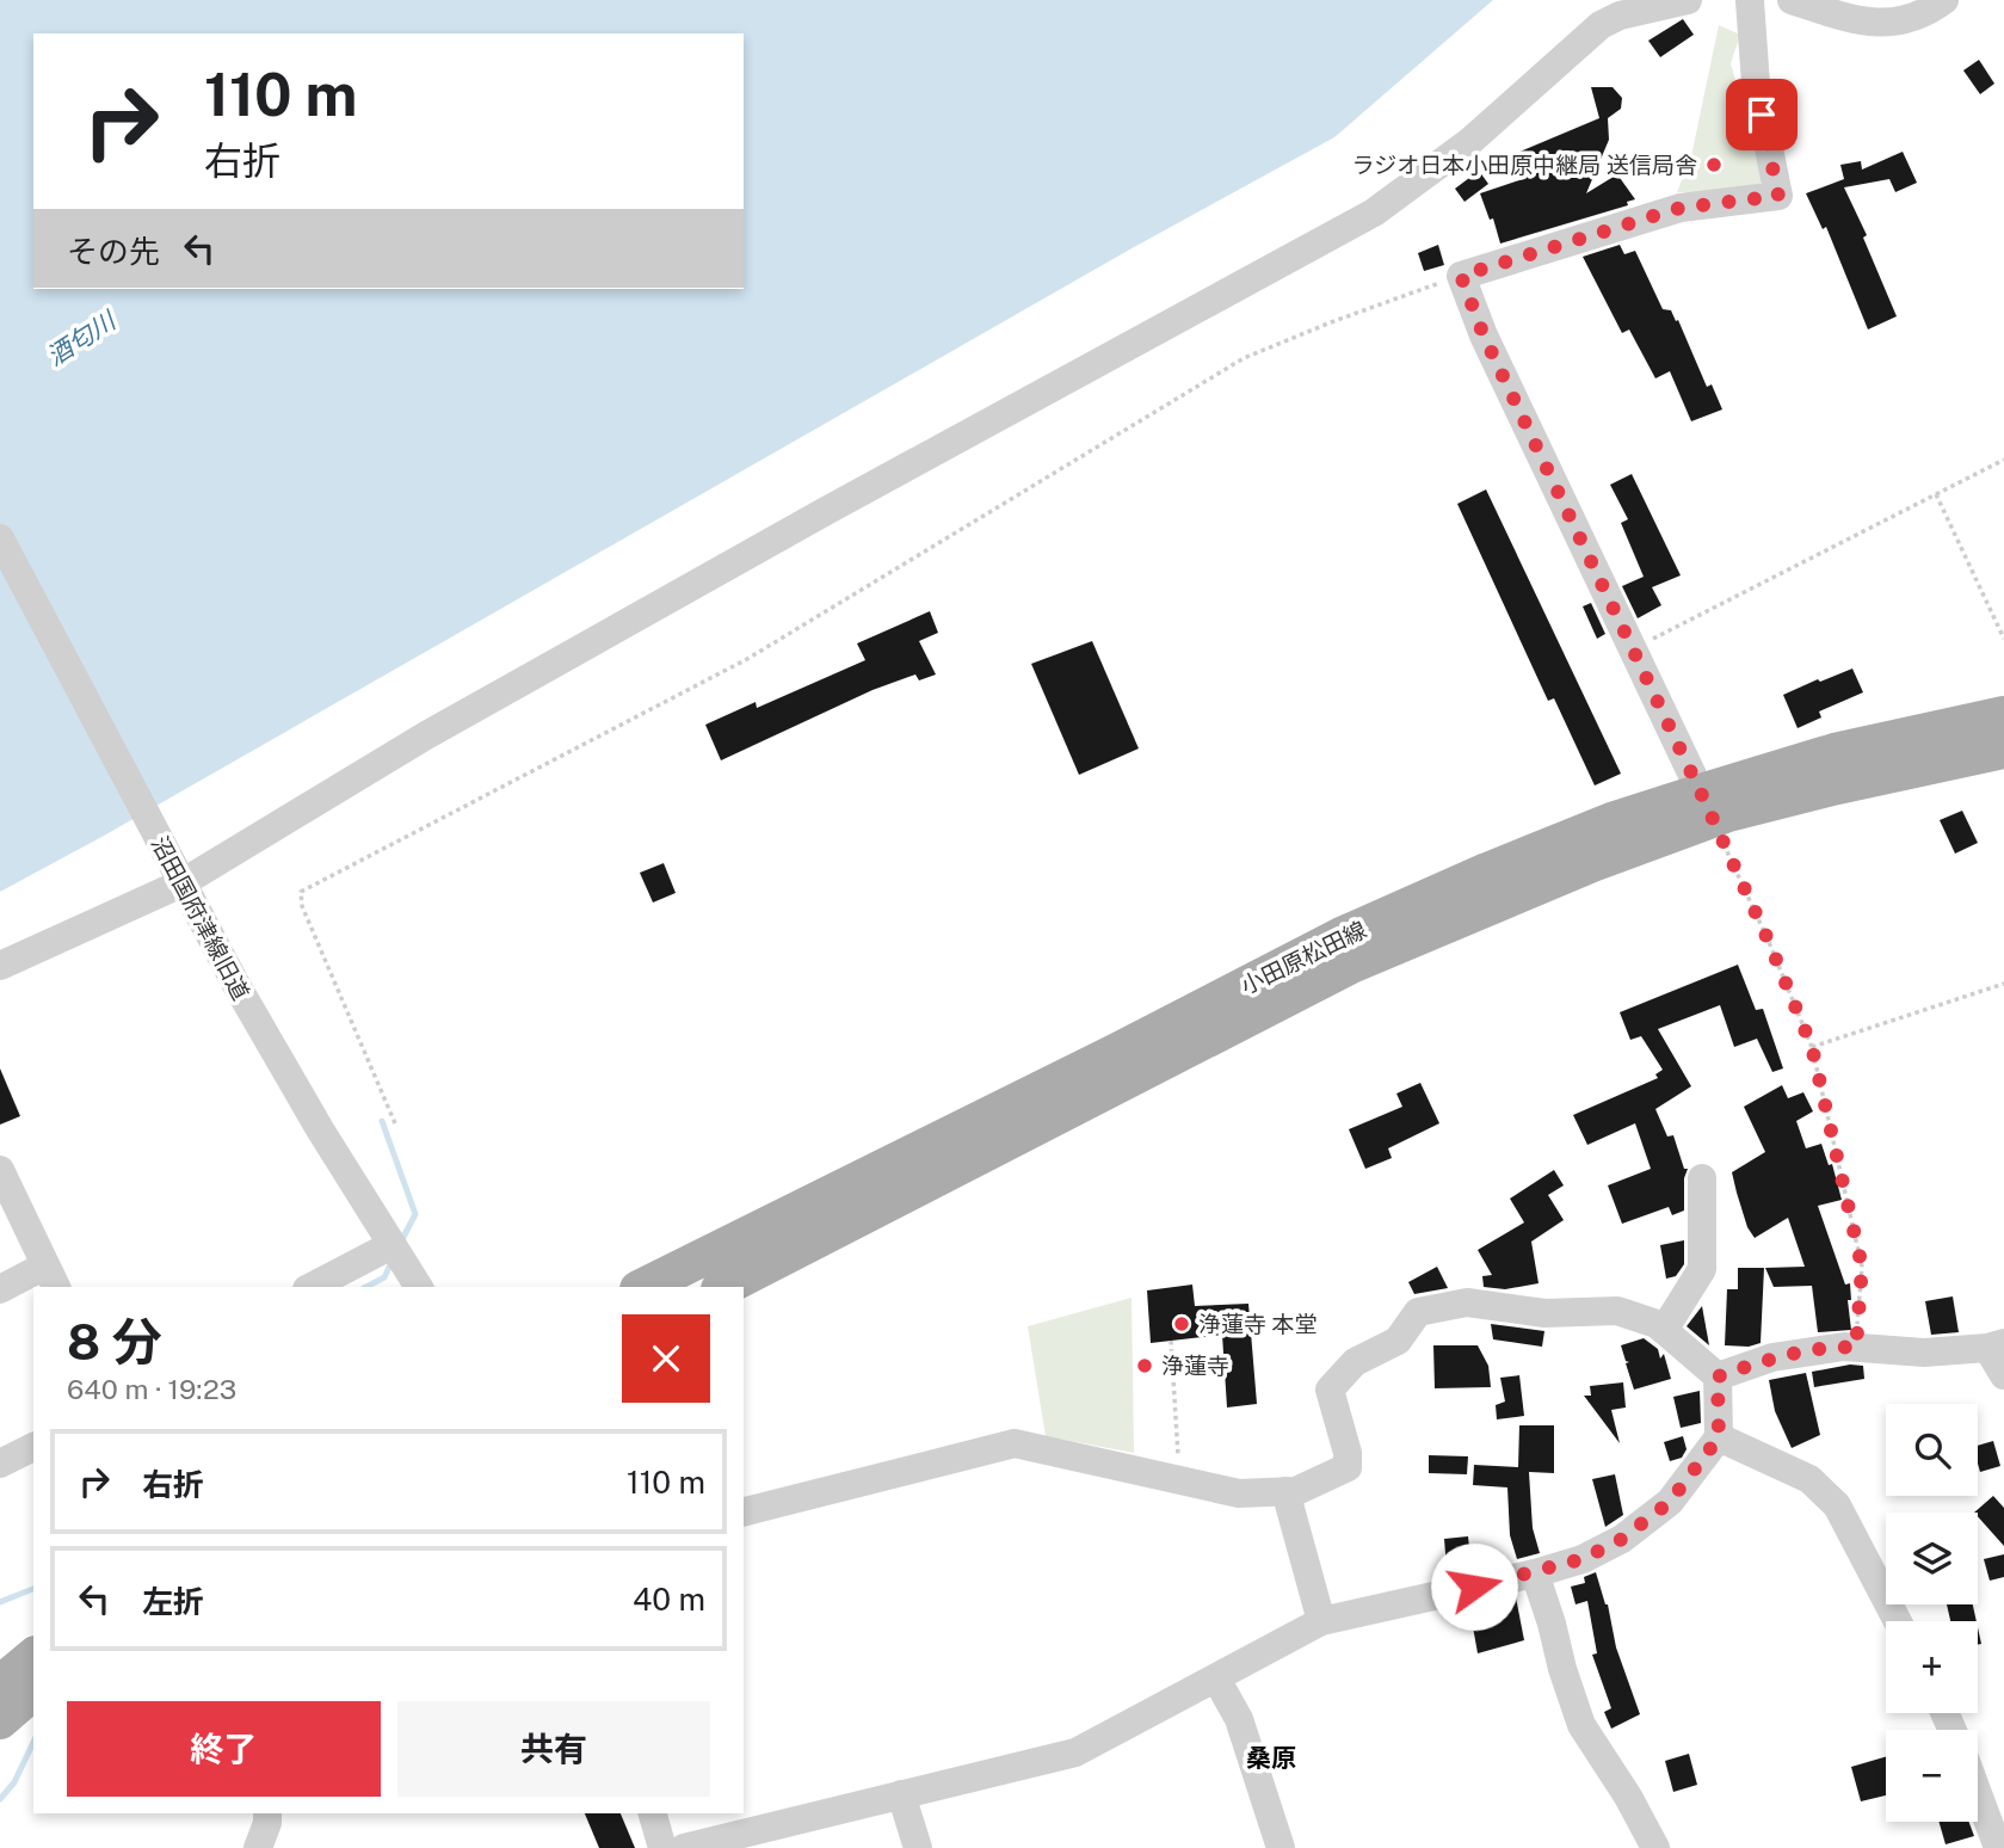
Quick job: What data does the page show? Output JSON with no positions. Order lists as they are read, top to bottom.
{
  "streets": {
    "main road": ["小田原松田線"],
    "street": ["沼田国府津線旧道"]
  },
  "districts": ["桑原"],
  "water": ["酒匂川"],
  "places": ["ラジオ日本小田原中継局 送信局舎", "浄蓮寺 本堂", "浄蓮寺"],
  "page": {
    "turn": ["110 m", "右折"],
    "then": "その先",
    "heading": ["8 分", "640 m · 19:23"],
    "map_buttons": ["+", "−"],
    "list": [
      {
        "name": "右折",
        "value": "110 m"
      },
      {
        "name": "左折",
        "value": "40 m"
      }
    ],
    "buttons": ["終了", "共有"]
  }
}
